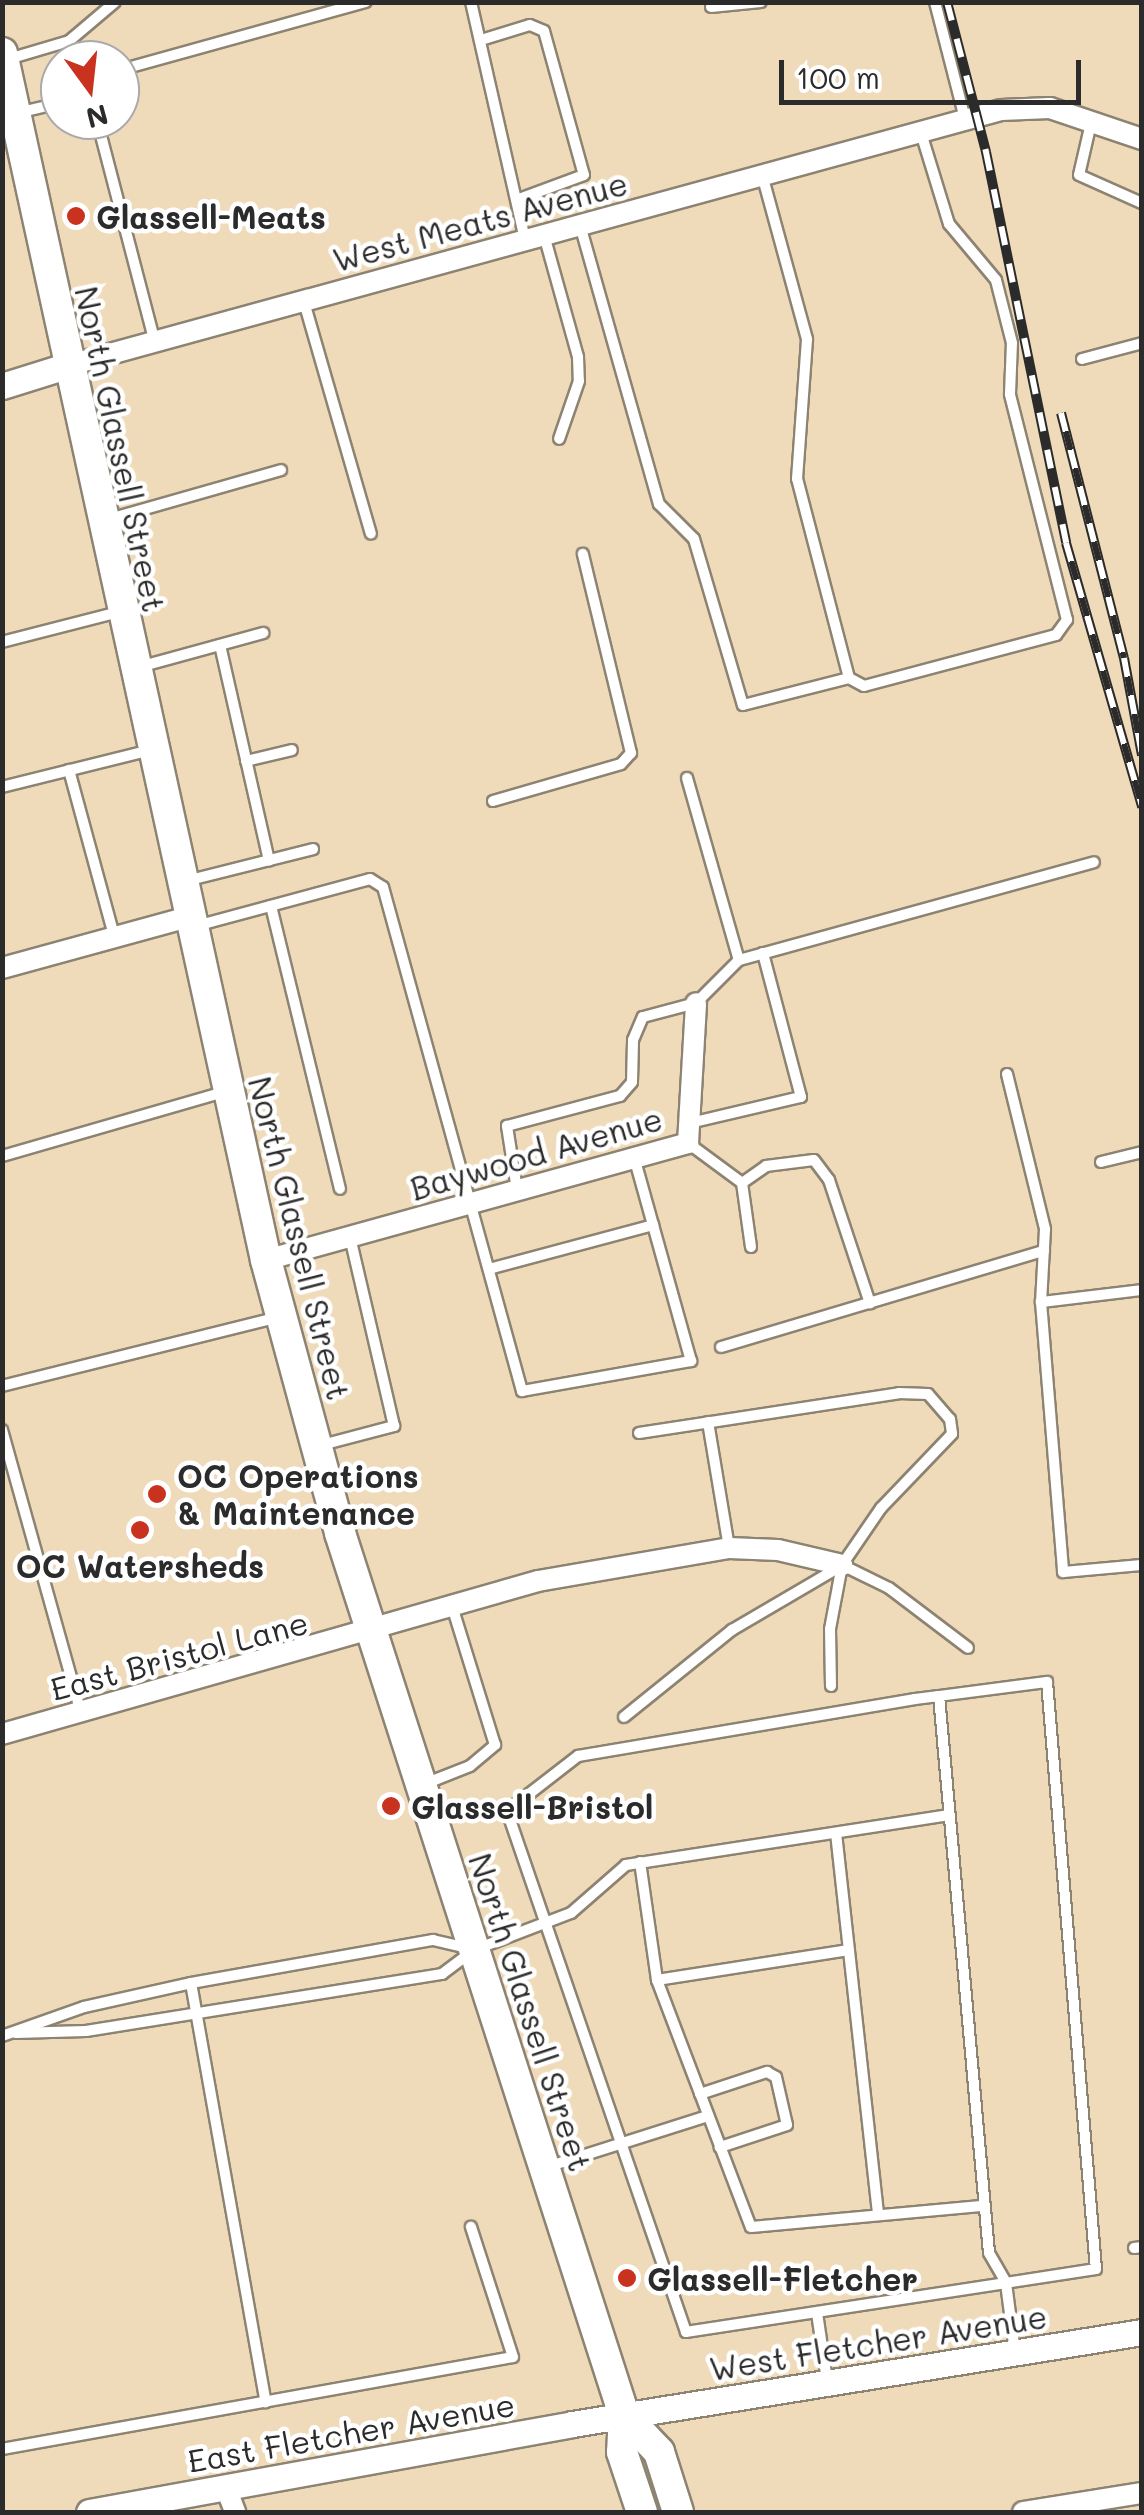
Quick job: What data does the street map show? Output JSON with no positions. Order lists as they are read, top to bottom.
{
  "streets": {
    "main road": ["North Glassell Street"],
    "street": [
      "West Meats Avenue",
      "Baywood Avenue",
      "East Bristol Lane",
      "West Fletcher Avenue",
      "East Fletcher Avenue"
    ]
  },
  "crossings": [
    ["West Meats Avenue", "North Glassell Street"],
    ["North Glassell Street", "Baywood Avenue"],
    ["North Glassell Street", "East Bristol Lane"],
    ["North Glassell Street", "West Fletcher Avenue"],
    ["North Glassell Street", "East Fletcher Avenue"],
    ["West Fletcher Avenue", "East Fletcher Avenue"]
  ],
  "places": [
    "Glassell-Meats",
    "OC Operations & Maintenance",
    "OC Watersheds",
    "Glassell-Bristol",
    "Glassell-Fletcher"
  ],
  "scale_bar": "100 m",
  "north": "bottom"
}
